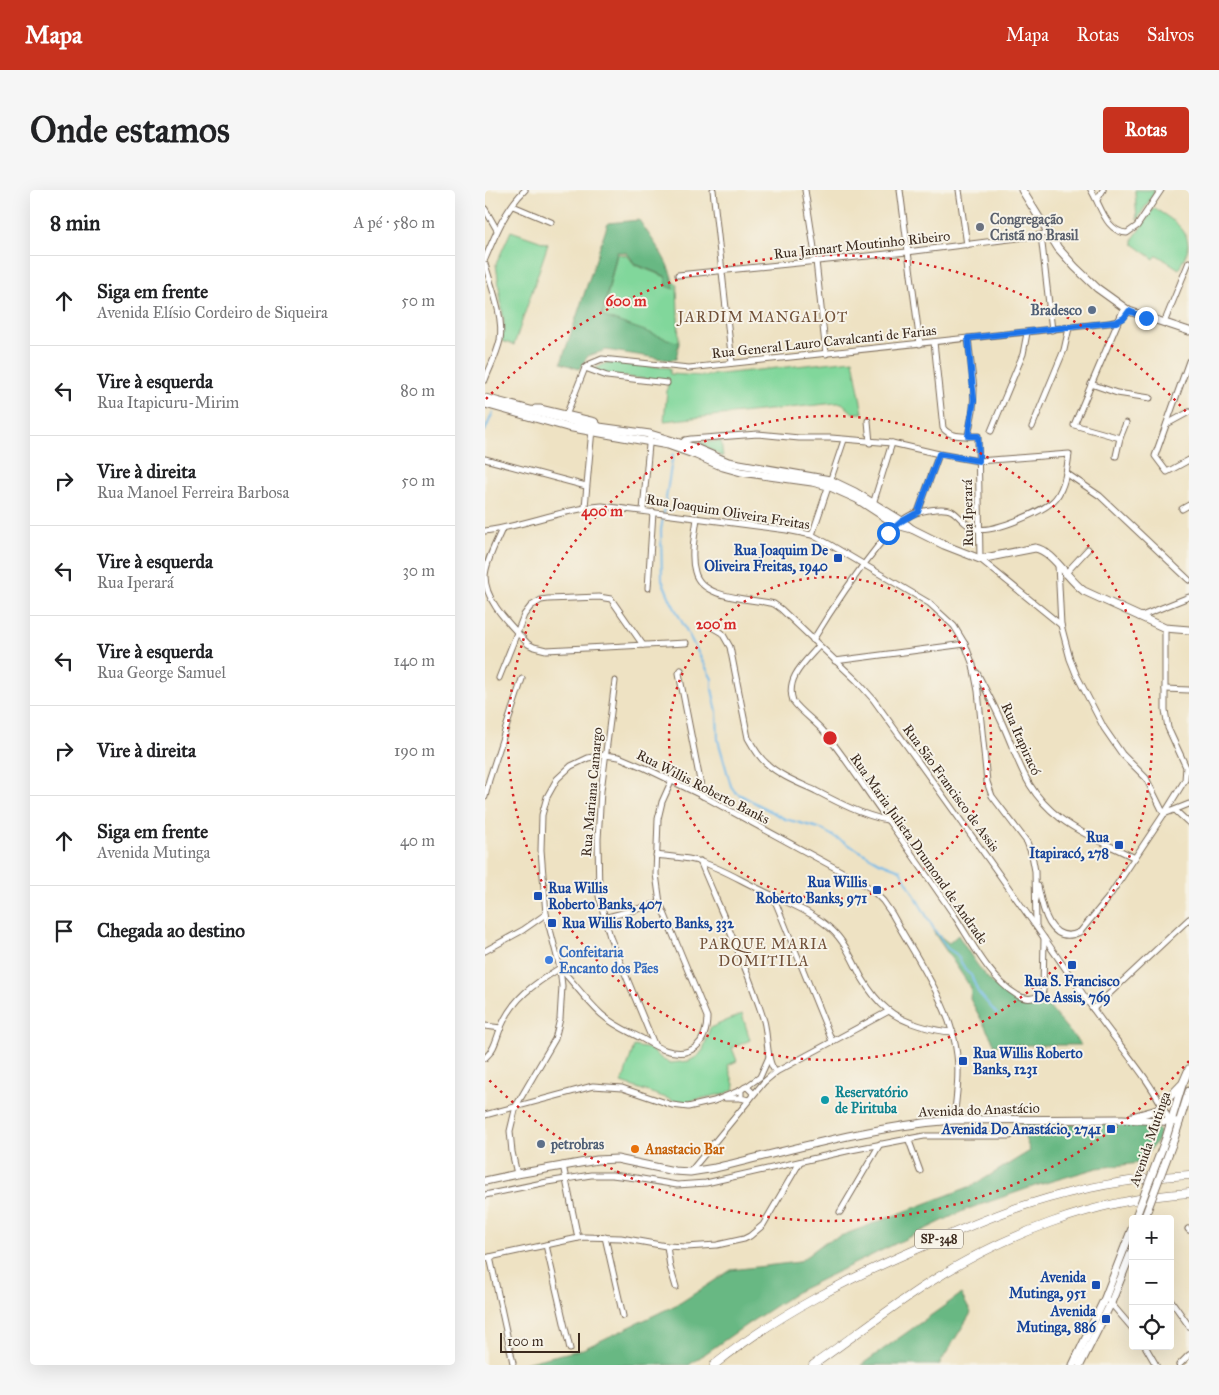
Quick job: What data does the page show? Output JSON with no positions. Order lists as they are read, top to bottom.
{
  "streets": {
    "highway": ["SP-348"],
    "main road": ["Avenida do Anastácio", "Avenida Mutinga"],
    "street": [
      "Rua Jannart Moutinho Ribeiro",
      "Rua General Lauro Cavalcanti de Farias",
      "Rua Joaquim Oliveira Freitas",
      "Rua Iperará",
      "Rua Itapiracó",
      "Rua Willis Roberto Banks",
      "Rua São Francisco de Assis",
      "Rua Mariana Camargo",
      "Rua Maria Julieta Drumond de Andrade"
    ]
  },
  "crossings": [
    ["Rua Joaquim Oliveira Freitas", "Rua Itapiracó"],
    ["Rua Joaquim Oliveira Freitas", "Rua São Francisco de Assis"],
    ["Rua Willis Roberto Banks", "Rua Mariana Camargo"],
    ["Rua Willis Roberto Banks", "Avenida do Anastácio"],
    ["Rua São Francisco de Assis", "Rua Maria Julieta Drumond de Andrade"],
    ["Rua São Francisco de Assis", "Avenida do Anastácio"],
    ["Rua São Francisco de Assis", "Avenida Mutinga"],
    ["Avenida do Anastácio", "Avenida Mutinga"]
  ],
  "districts": ["JARDIM MANGALOT", "PARQUE MARIA DOMITILA"],
  "places": {
    "other": [
      "Congregação Cristã no Brasil",
      "Bradesco",
      "Confeitaria Encanto dos Pães",
      "Reservatório de Pirituba",
      "petrobras",
      "Anastacio Bar"
    ],
    "transit": [
      "Rua Joaquim De Oliveira Freitas, 1940",
      "Rua Itapiracó, 278",
      "Rua Willis Roberto Banks, 971",
      "Rua Willis Roberto Banks, 407",
      "Rua Willis Roberto Banks, 332",
      "Rua S. Francisco De Assis, 769",
      "Rua Willis Roberto Banks, 1231",
      "Avenida Do Anastácio, 2741",
      "Avenida Mutinga, 951",
      "Avenida Mutinga, 886"
    ]
  },
  "scale_bar": "100 m",
  "page": {
    "header": "Mapa",
    "nav": ["Mapa", "Rotas", "Salvos"],
    "buttons": "Rotas",
    "title": "Onde estamos",
    "heading": ["8 min", "A pé · 580 m"],
    "list": [
      ["Siga em frente", "Avenida Elísio Cordeiro de Siqueira", "50 m"],
      ["Vire à esquerda", "Rua Itapicuru-Mirim", "80 m"],
      ["Vire à direita", "Rua Manoel Ferreira Barbosa", "50 m"],
      ["Vire à esquerda", "Rua Iperará", "30 m"],
      ["Vire à esquerda", "Rua George Samuel", "140 m"],
      ["Vire à direita", "190 m"],
      ["Siga em frente", "Avenida Mutinga", "40 m"],
      "Chegada ao destino"
    ],
    "map_buttons": ["+", "−"],
    "scale": "100 m"
  },
  "rings": ["600 m", "400 m", "200 m"]
}
